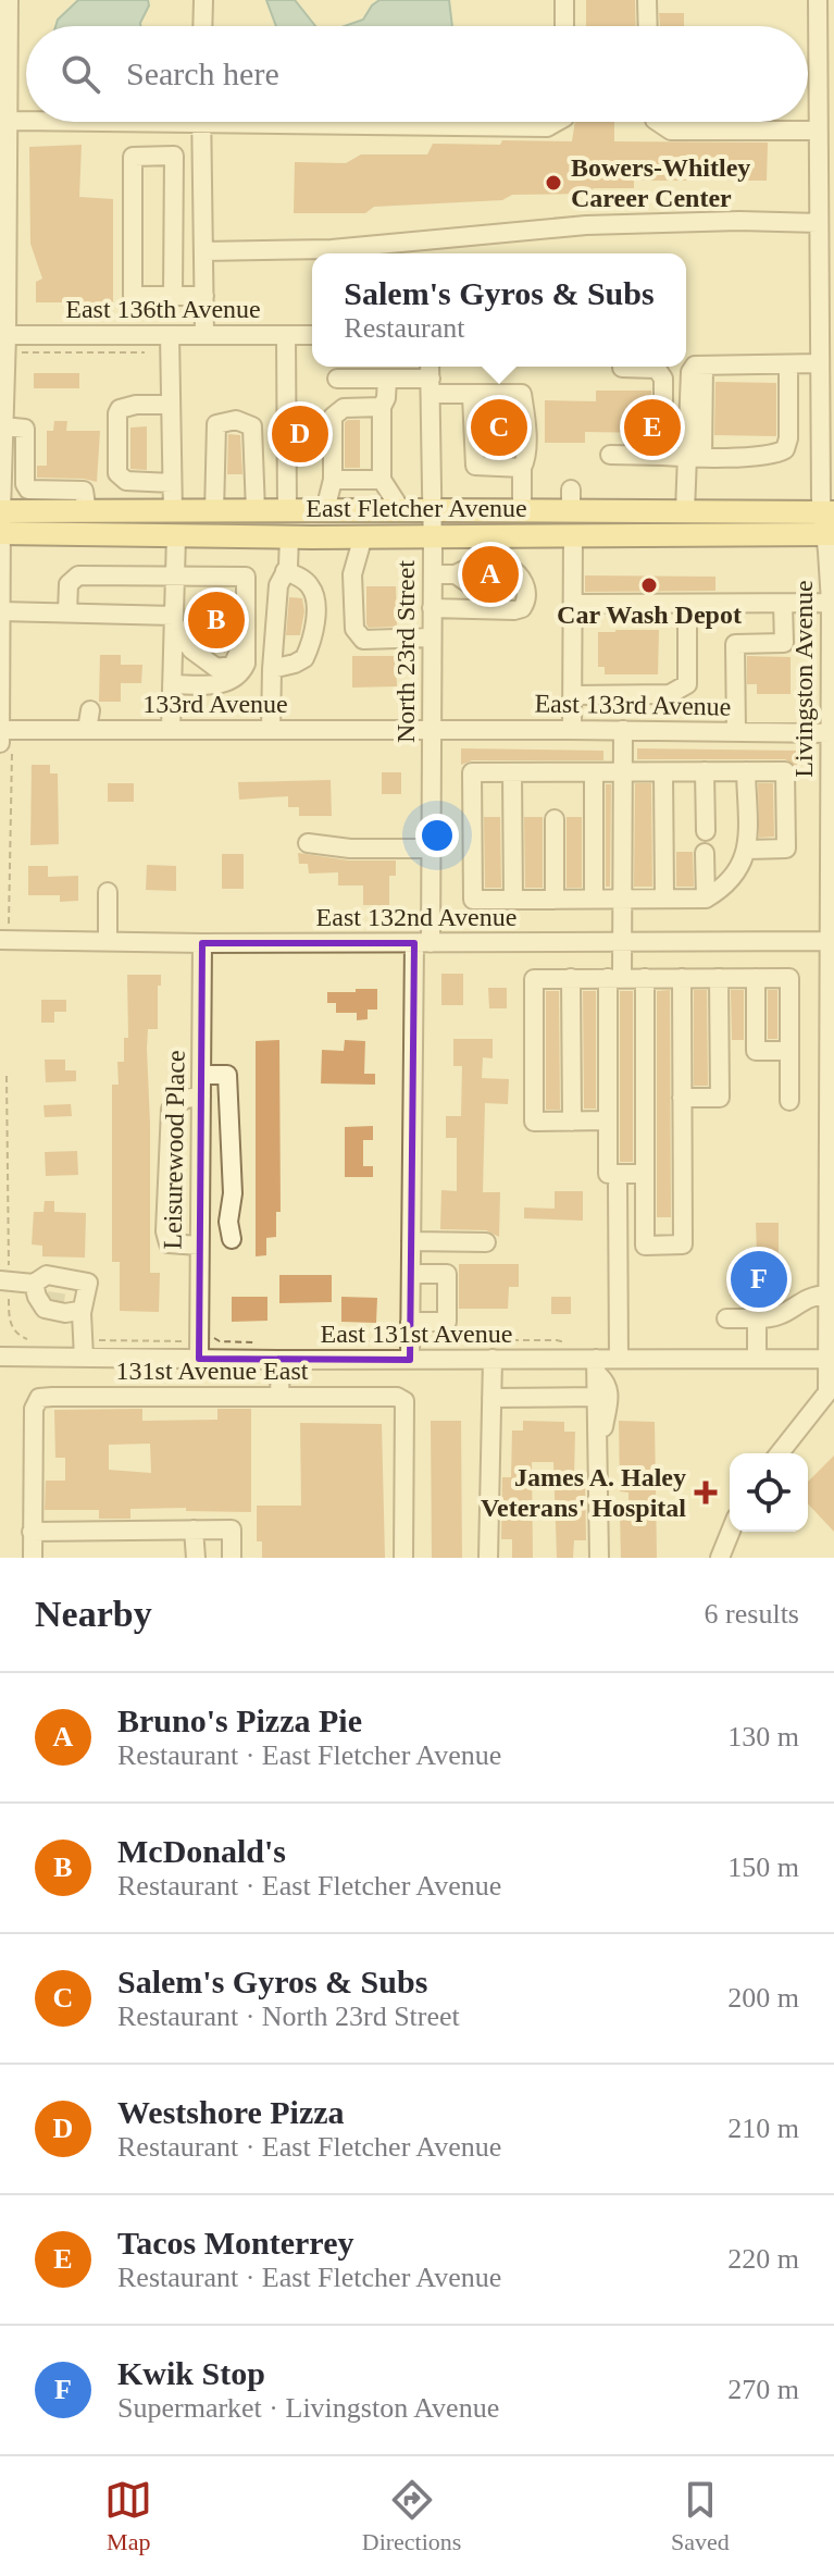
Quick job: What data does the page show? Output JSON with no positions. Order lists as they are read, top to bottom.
{
  "streets": {
    "main road": ["East Fletcher Avenue"],
    "street": [
      "East 136th Avenue",
      "North 23rd Street",
      "Livingston Avenue",
      "133rd Avenue",
      "East 133rd Avenue",
      "East 132nd Avenue",
      "Leisurewood Place",
      "East 131st Avenue",
      "131st Avenue East"
    ]
  },
  "crossings": [
    ["East Fletcher Avenue", "North 23rd Street"],
    ["East Fletcher Avenue", "Livingston Avenue"],
    ["North 23rd Street", "133rd Avenue"],
    ["North 23rd Street", "East 133rd Avenue"],
    ["North 23rd Street", "East 132nd Avenue"],
    ["North 23rd Street", "East 131st Avenue"],
    ["Livingston Avenue", "East 133rd Avenue"],
    ["Livingston Avenue", "East 132nd Avenue"],
    ["Livingston Avenue", "East 131st Avenue"],
    ["133rd Avenue", "East 133rd Avenue"],
    ["East 132nd Avenue", "Leisurewood Place"],
    ["Leisurewood Place", "East 131st Avenue"]
  ],
  "places": {
    "other": ["Bowers-Whitley Career Center", "Car Wash Depot"],
    "health": ["James A. Haley Veterans' Hospital"]
  },
  "page": {
    "search": "Search here",
    "popup": ["Salem's Gyros & Subs", "Restaurant"],
    "pins": [
      "C",
      "E",
      "D",
      "A",
      "B",
      "F"
    ],
    "heading": ["Nearby", "6 results"],
    "list": [
      {
        "mark": "A",
        "name": "Bruno's Pizza Pie",
        "note": "Restaurant · East Fletcher Avenue",
        "value": "130 m"
      },
      {
        "mark": "B",
        "name": "McDonald's",
        "note": "Restaurant · East Fletcher Avenue",
        "value": "150 m"
      },
      {
        "mark": "C",
        "name": "Salem's Gyros & Subs",
        "note": "Restaurant · North 23rd Street",
        "value": "200 m"
      },
      {
        "mark": "D",
        "name": "Westshore Pizza",
        "note": "Restaurant · East Fletcher Avenue",
        "value": "210 m"
      },
      {
        "mark": "E",
        "name": "Tacos Monterrey",
        "note": "Restaurant · East Fletcher Avenue",
        "value": "220 m"
      },
      {
        "mark": "F",
        "name": "Kwik Stop",
        "note": "Supermarket · Livingston Avenue",
        "value": "270 m"
      }
    ],
    "nav": ["Map", "Directions", "Saved"]
  }
}
